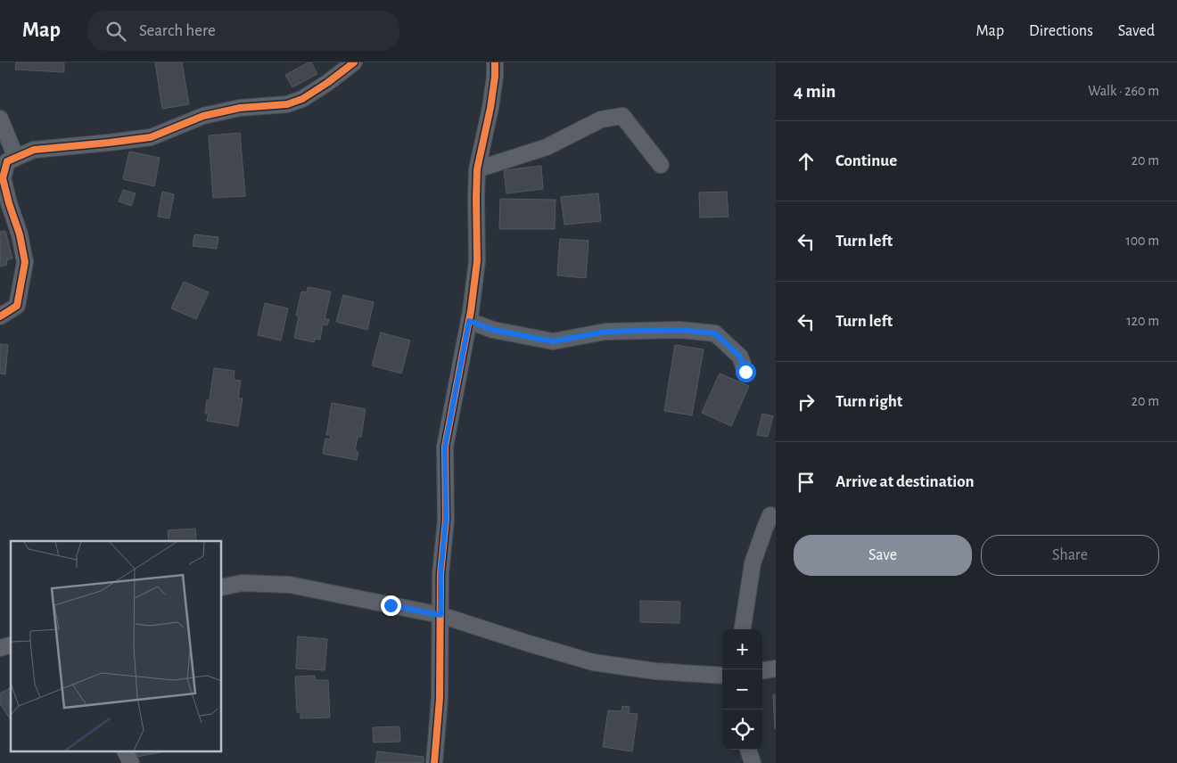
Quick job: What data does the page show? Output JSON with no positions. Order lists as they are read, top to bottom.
{
  "page": {
    "header": "Map",
    "search": "Search here",
    "nav": ["Map", "Directions", "Saved"],
    "heading": ["4 min", "Walk · 260 m"],
    "list": [
      ["Continue", "20 m"],
      ["Turn left", "100 m"],
      ["Turn left", "120 m"],
      ["Turn right", "20 m"],
      "Arrive at destination"
    ],
    "buttons": ["Save", "Share"],
    "map_buttons": ["+", "−"]
  }
}
